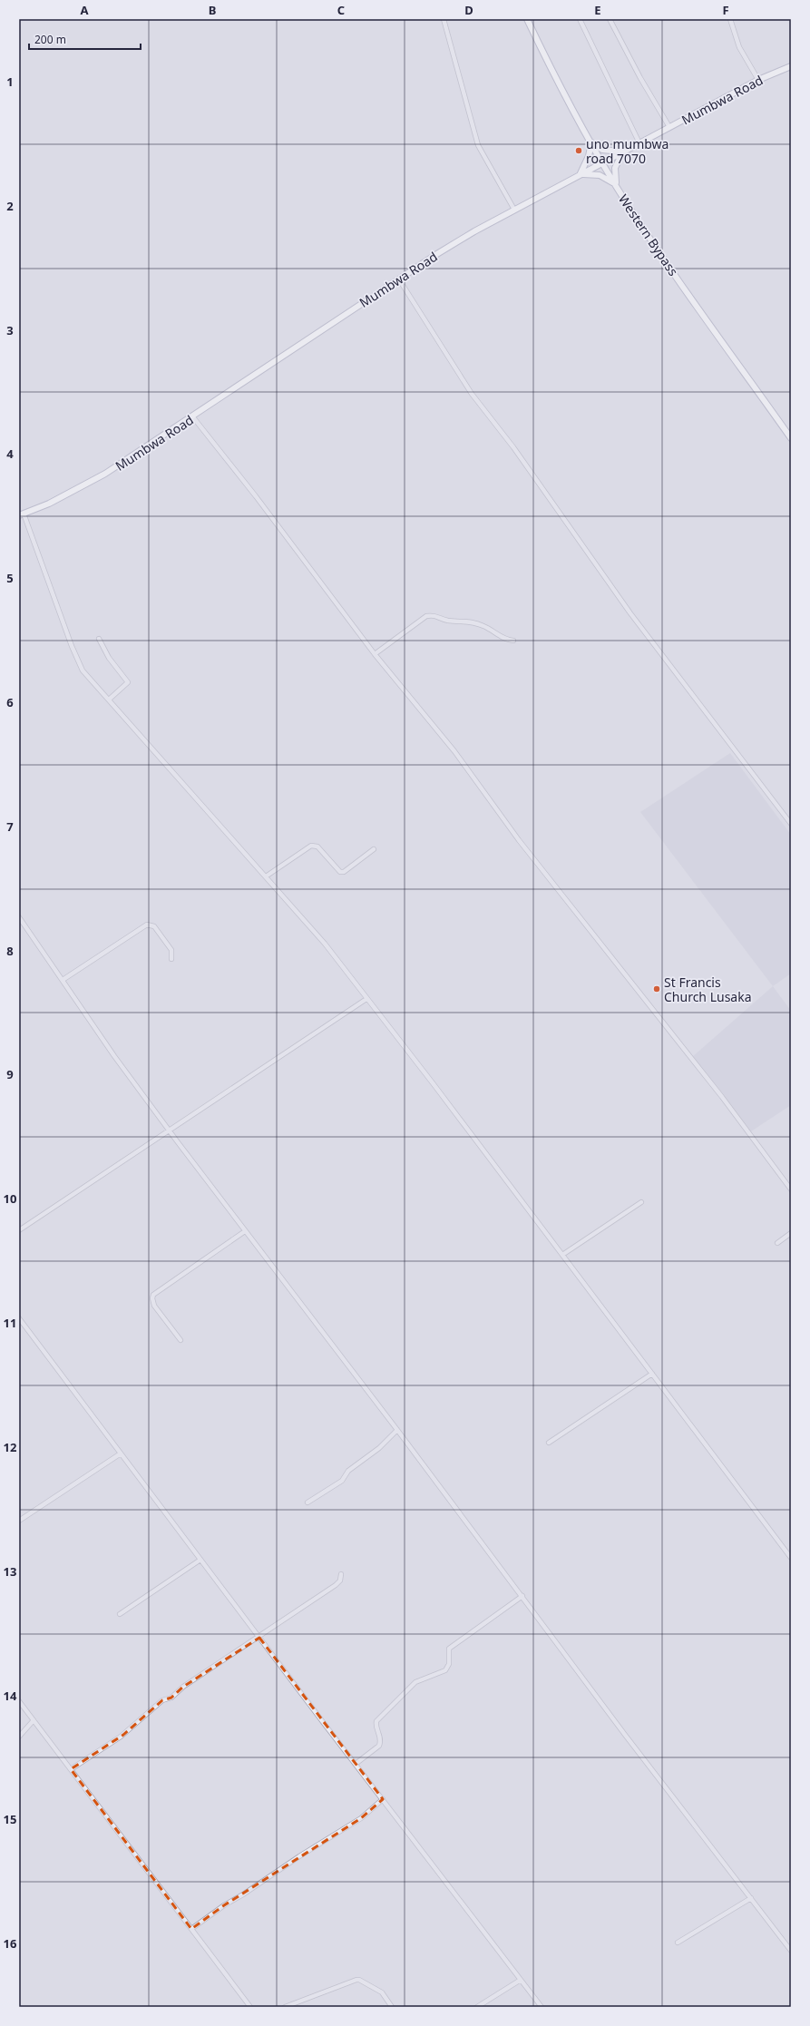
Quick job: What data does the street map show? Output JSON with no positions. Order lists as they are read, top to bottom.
{
  "streets": {
    "main road": ["Mumbwa Road", "Western Bypass"]
  },
  "crossings": [
    ["Mumbwa Road", "Western Bypass"]
  ],
  "places": ["uno mumbwa road 7070", "St Francis Church Lusaka"],
  "scale_bar": "200 m",
  "grid": {
    "columns": [
      "A",
      "B",
      "C",
      "D",
      "E",
      "F"
    ],
    "rows": [
      "1",
      "2",
      "3",
      "4",
      "5",
      "6",
      "7",
      "8",
      "9",
      "10",
      "11",
      "12",
      "13",
      "14",
      "15",
      "16"
    ]
  }
}
